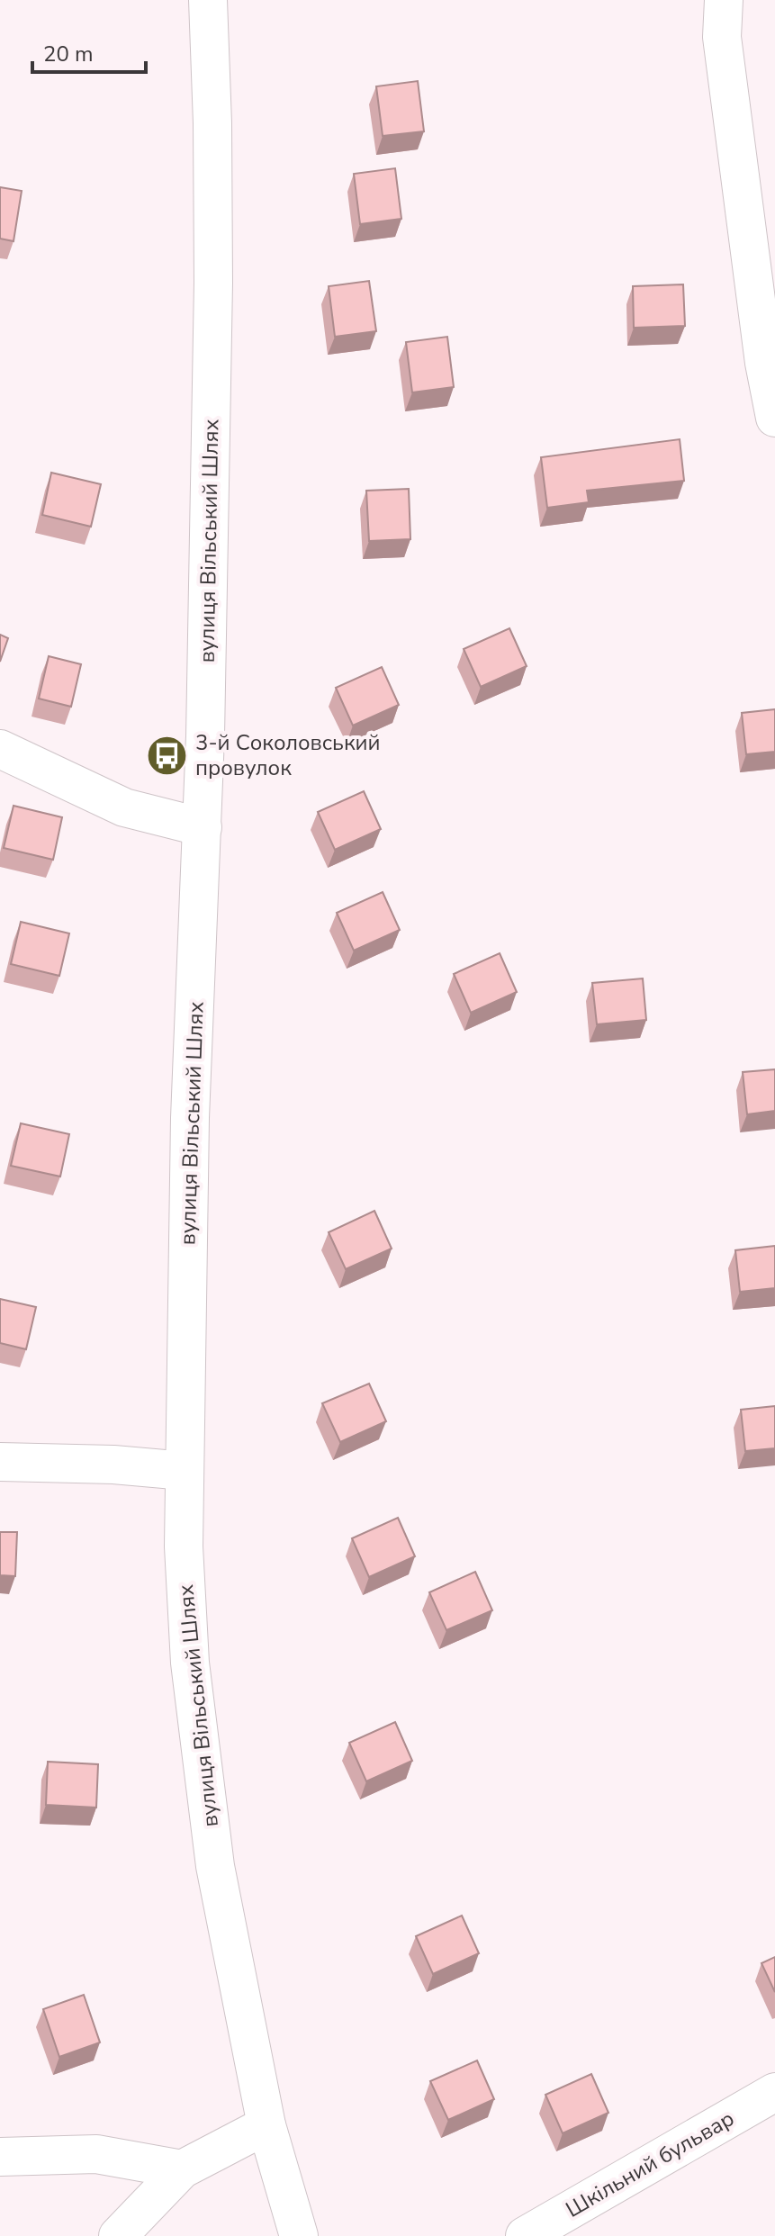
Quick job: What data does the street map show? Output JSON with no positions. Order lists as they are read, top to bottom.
{
  "streets": {
    "street": ["вулиця Вільський Шлях", "Шкільний бульвар"]
  },
  "places": {
    "bus stop": ["3-й Соколовський провулок"]
  },
  "scale_bar": "20 m"
}
